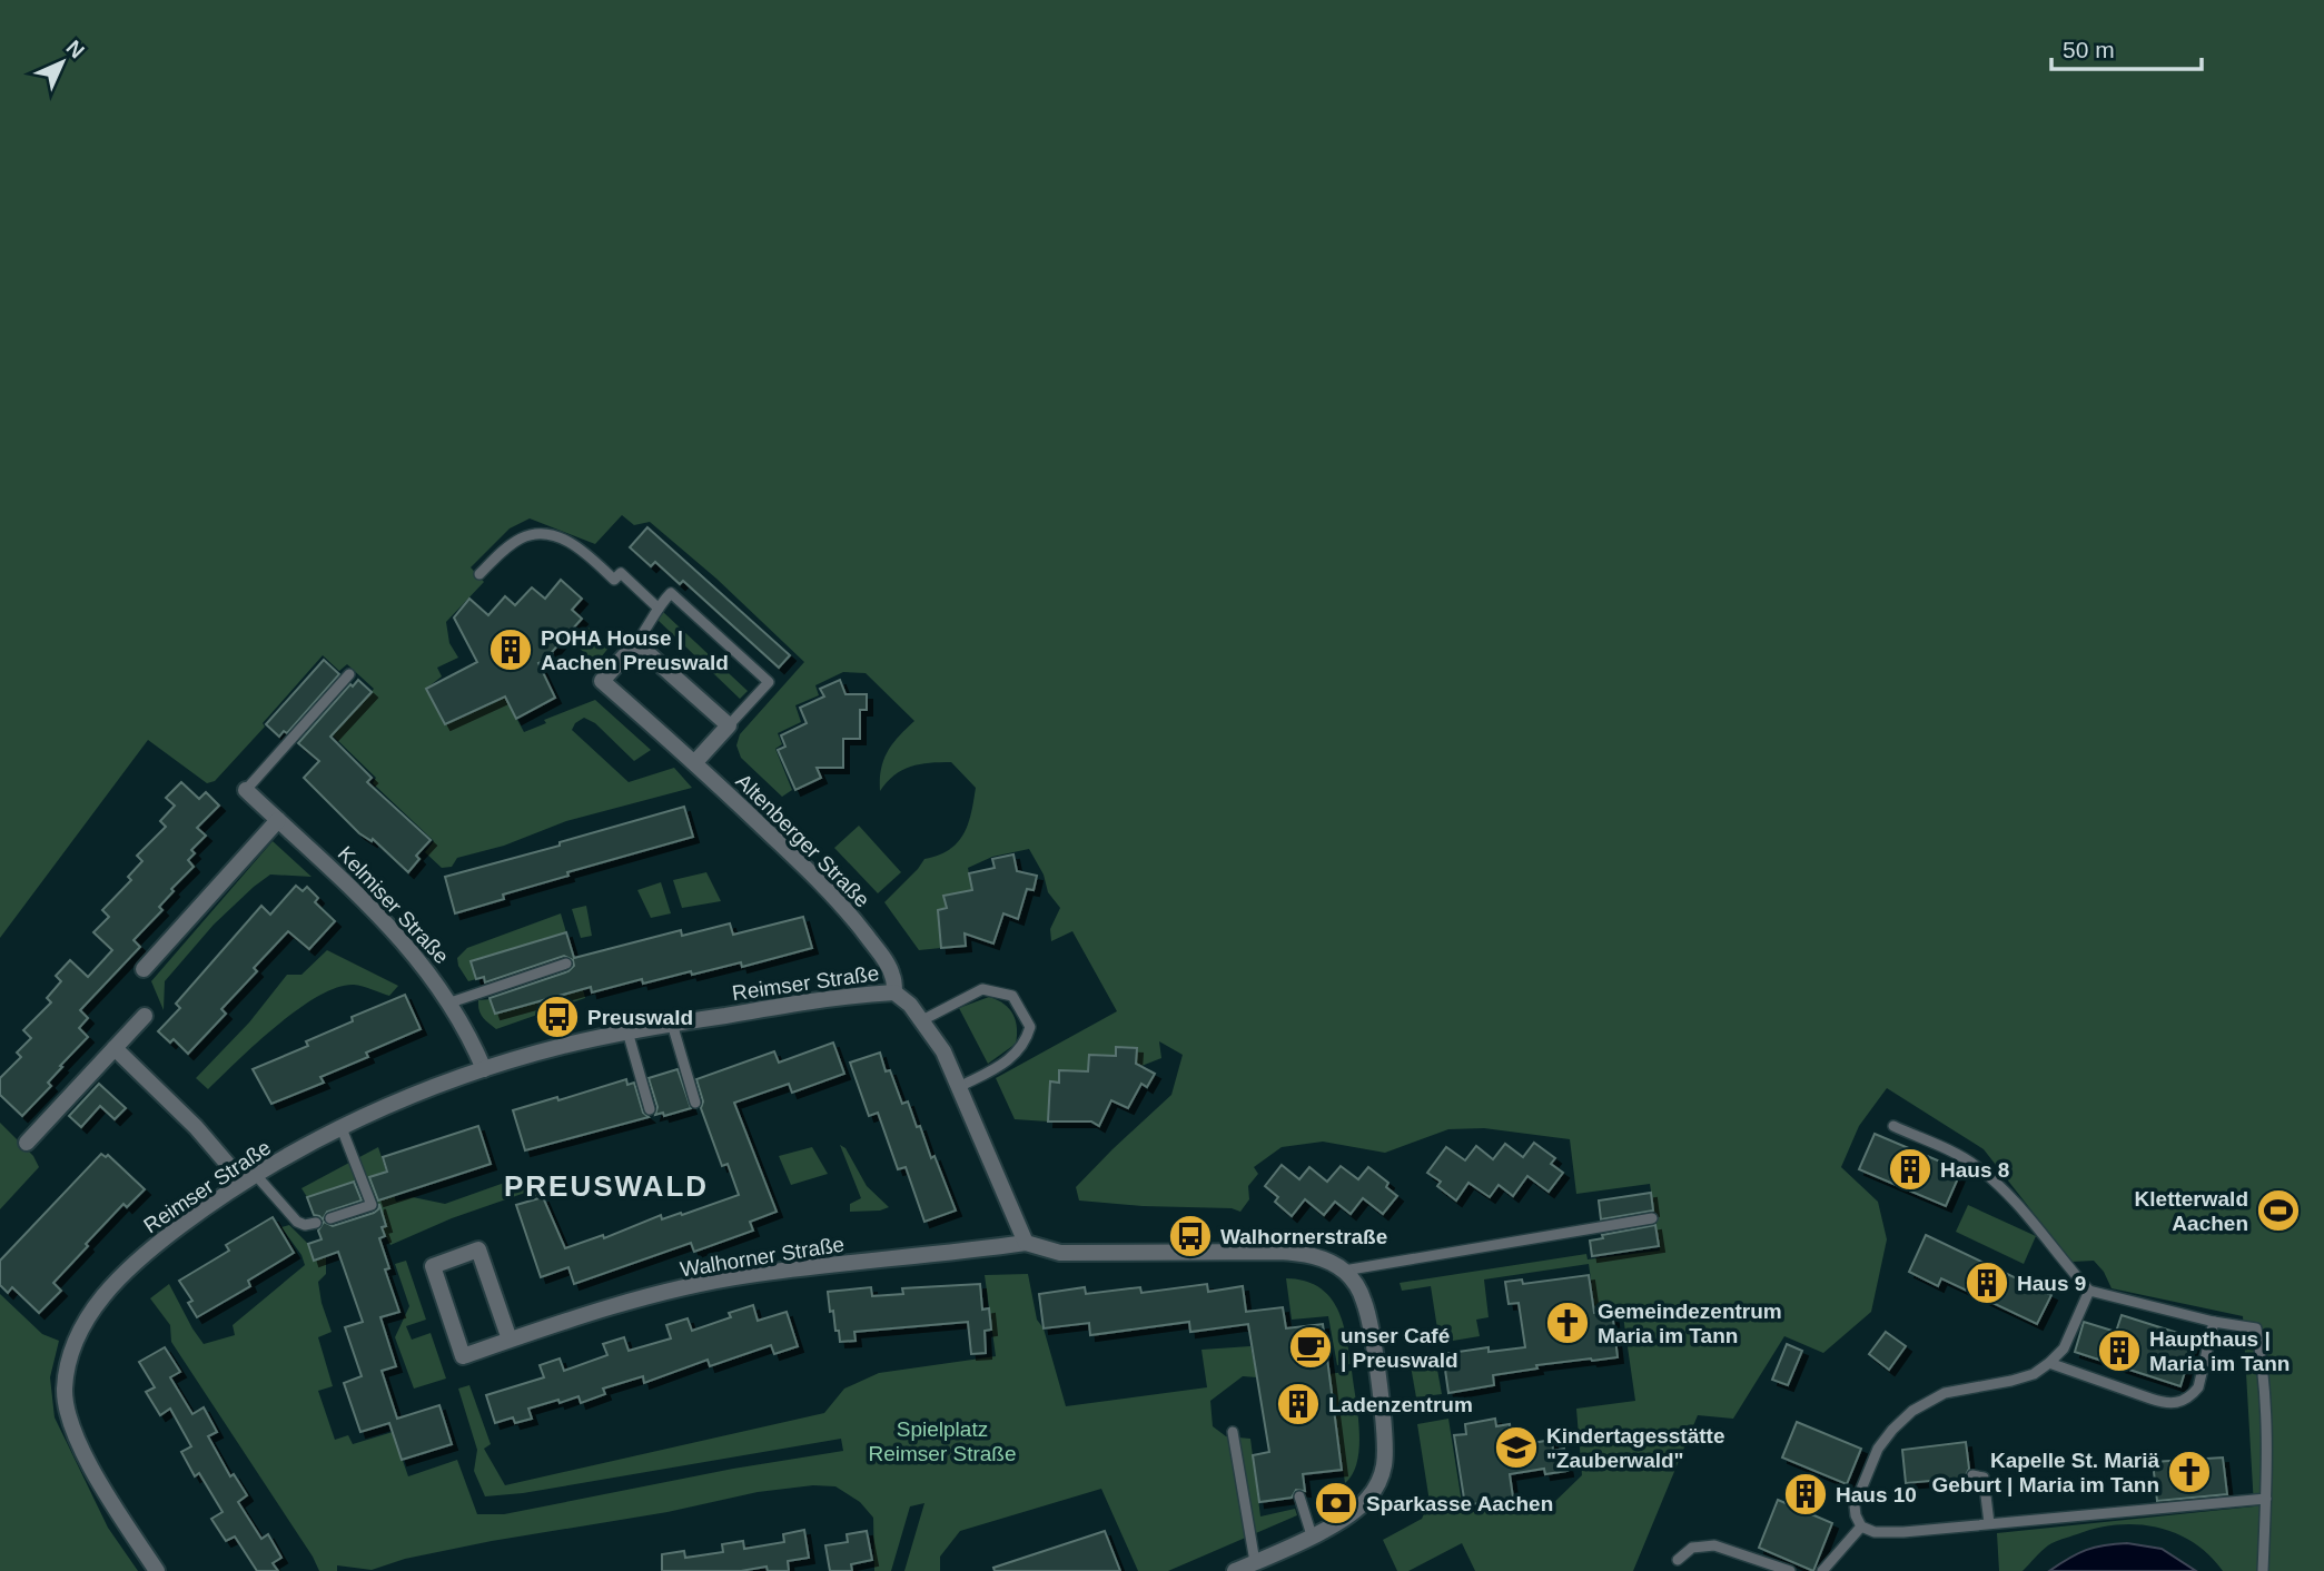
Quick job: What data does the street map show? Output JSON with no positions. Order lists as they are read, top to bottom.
{
  "streets": {
    "street": [
      "Altenberger Straße",
      "Kelmiser Straße",
      "Reimser Straße",
      "Walhorner Straße"
    ]
  },
  "crossings": [
    ["Altenberger Straße", "Reimser Straße"],
    ["Kelmiser Straße", "Reimser Straße"],
    ["Reimser Straße", "Walhorner Straße"]
  ],
  "districts": ["PREUSWALD"],
  "parks": ["Spielplatz Reimser Straße"],
  "places": {
    "building": [
      "POHA House | Aachen Preuswald",
      "Haus 8",
      "Haus 9",
      "Haupthaus | Maria im Tann",
      "Ladenzentrum",
      "Haus 10"
    ],
    "bus stop": ["Preuswald", "Walhornerstraße"],
    "sports": ["Kletterwald Aachen"],
    "church": ["Gemeindezentrum Maria im Tann", "Kapelle St. Mariä Geburt | Maria im Tann"],
    "cafe": ["unser Café | Preuswald"],
    "school or university": ["Kindertagesstätte \"Zauberwald\""],
    "bank": ["Sparkasse Aachen"]
  },
  "scale_bar": "50 m",
  "north": "top right"
}
